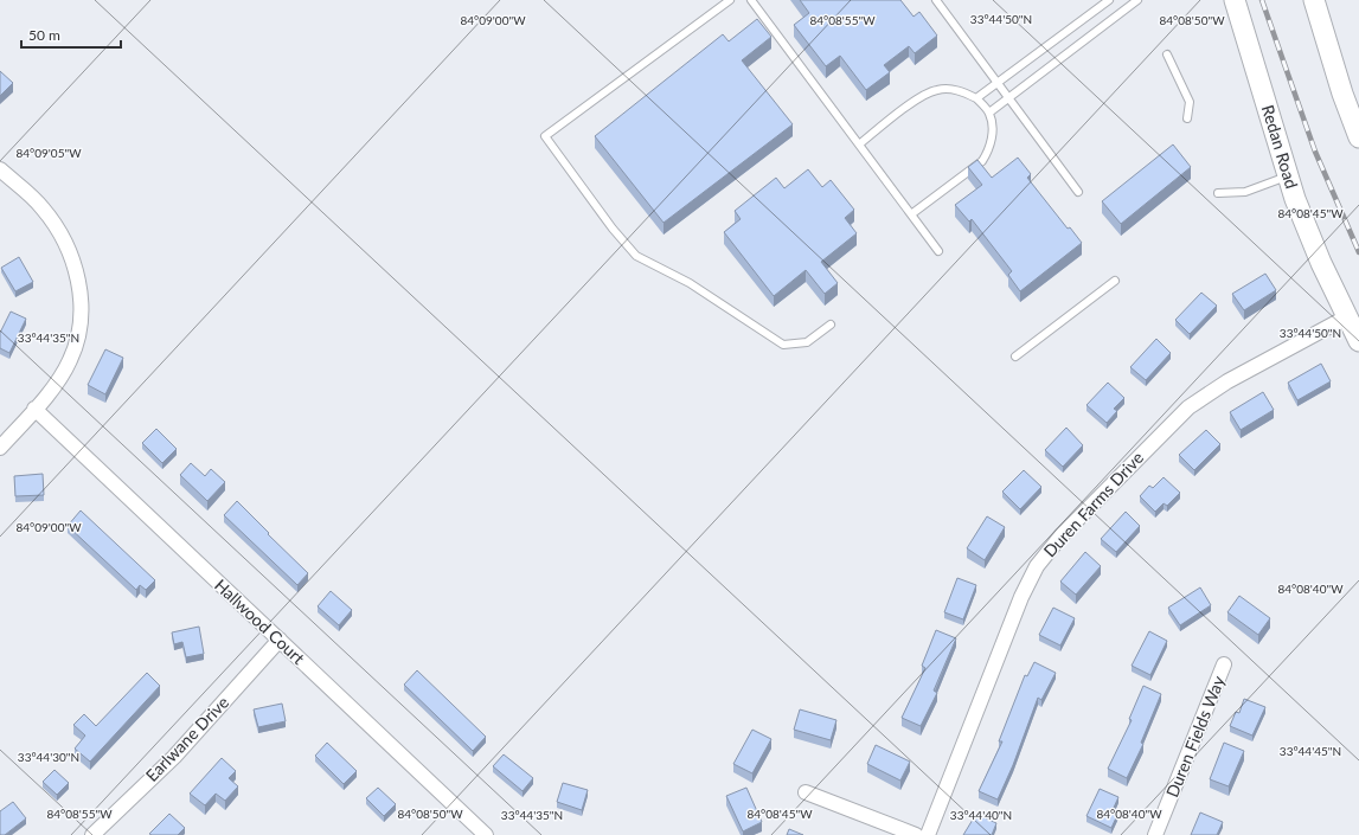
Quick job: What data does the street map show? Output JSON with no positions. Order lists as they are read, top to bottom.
{
  "streets": {
    "main road": ["Redan Road"],
    "street": [
      "Duren Farms Drive",
      "Hallwood Court",
      "Duren Fields Way",
      "Earlwane Drive"
    ]
  },
  "crossings": [
    ["Redan Road", "Duren Farms Drive"],
    ["Hallwood Court", "Earlwane Drive"]
  ],
  "scale_bar": "50 m",
  "coordinates": [
    "33°44'50\"N",
    "84°08'55\"W",
    "84°08'50\"W",
    "84°09'00\"W",
    "84°09'05\"W",
    "84°08'45\"W",
    "33°44'35\"N",
    "84°08'40\"W",
    "33°44'45\"N",
    "33°44'30\"N",
    "33°44'40\"N"
  ]
}
